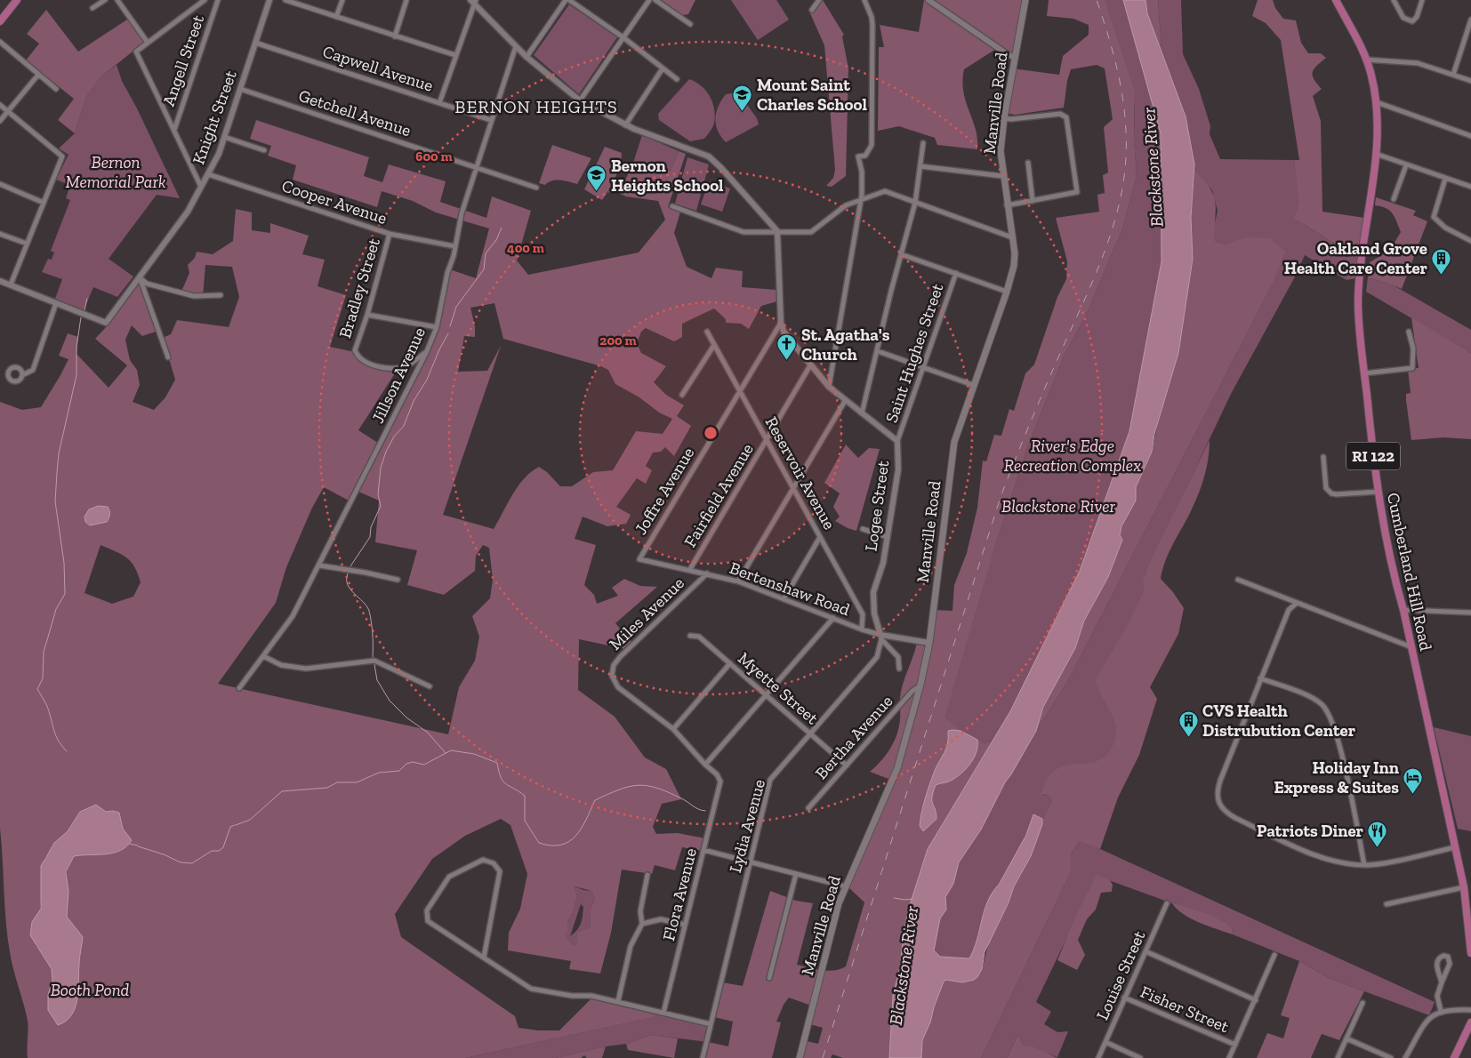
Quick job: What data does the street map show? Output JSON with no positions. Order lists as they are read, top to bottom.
{
  "streets": {
    "main road": ["Manville Road", "RI 122", "Cumberland Hill Road"],
    "street": [
      "Angell Street",
      "Capwell Avenue",
      "Getchell Avenue",
      "Knight Street",
      "Cooper Avenue",
      "Bradley Street",
      "Saint Hughes Street",
      "Jillson Avenue",
      "Reservoir Avenue",
      "Joffre Avenue",
      "Fairfield Avenue",
      "Logee Street",
      "Bertenshaw Road",
      "Miles Avenue",
      "Myette Street",
      "Bertha Avenue",
      "Lydia Avenue",
      "Flora Avenue",
      "Louise Street",
      "Fisher Street"
    ]
  },
  "crossings": [
    ["Capwell Avenue", "Knight Street"],
    ["Capwell Avenue", "Jillson Avenue"],
    ["Manville Road", "Bertenshaw Road"],
    ["Manville Road", "Bertha Avenue"],
    ["Getchell Avenue", "Knight Street"],
    ["Getchell Avenue", "Jillson Avenue"],
    ["Knight Street", "Cooper Avenue"],
    ["Cooper Avenue", "Bradley Street"],
    ["Cooper Avenue", "Jillson Avenue"],
    ["Bradley Street", "Jillson Avenue"],
    ["Saint Hughes Street", "Logee Street"],
    ["RI 122", "Cumberland Hill Road"],
    ["Reservoir Avenue", "Joffre Avenue"],
    ["Reservoir Avenue", "Fairfield Avenue"],
    ["Reservoir Avenue", "Bertenshaw Road"],
    ["Joffre Avenue", "Logee Street"],
    ["Joffre Avenue", "Bertenshaw Road"],
    ["Fairfield Avenue", "Logee Street"],
    ["Fairfield Avenue", "Bertenshaw Road"],
    ["Logee Street", "Bertenshaw Road"],
    ["Logee Street", "Lydia Avenue"],
    ["Bertenshaw Road", "Miles Avenue"],
    ["Bertenshaw Road", "Lydia Avenue"],
    ["Myette Street", "Bertha Avenue"],
    ["Myette Street", "Lydia Avenue"],
    ["Louise Street", "Fisher Street"]
  ],
  "districts": ["BERNON HEIGHTS"],
  "water": ["Blackstone River"],
  "parks": [
    "Bernon Memorial Park",
    "River's Edge Recreation Complex",
    "Blackstone River",
    "Booth Pond"
  ],
  "places": {
    "school or university": ["Mount Saint Charles School", "Bernon Heights School"],
    "building": ["Oakland Grove Health Care Center", "CVS Health Distrubution Center"],
    "church": ["St. Agatha's Church"],
    "hotel": ["Holiday Inn Express & Suites"],
    "restaurant": ["Patriots Diner"]
  },
  "rings": ["600 m", "400 m", "200 m"]
}
